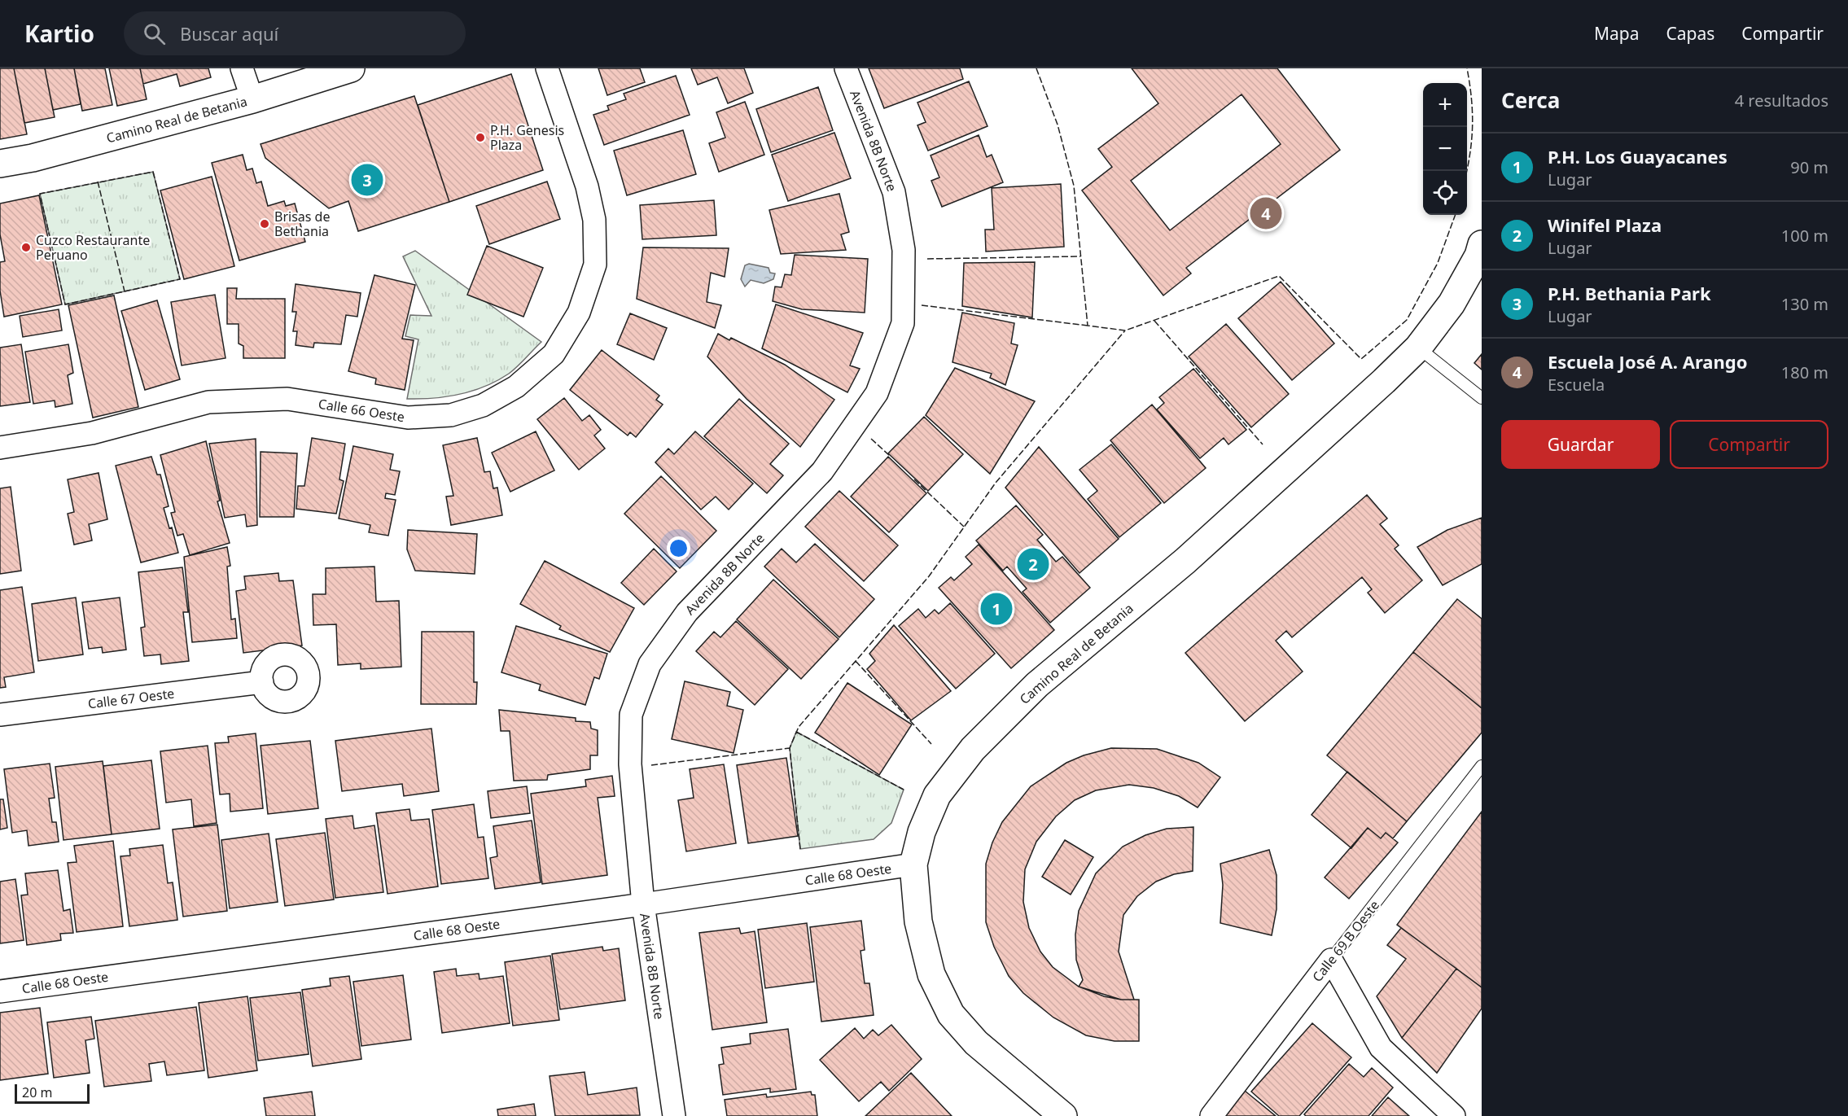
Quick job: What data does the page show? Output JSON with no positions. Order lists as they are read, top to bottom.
{
  "streets": {
    "street": [
      "Camino Real de Betania",
      "Avenida 8B Norte",
      "Calle 66 Oeste",
      "Calle 67 Oeste",
      "Calle 68 Oeste",
      "Calle 69 B Oeste"
    ]
  },
  "crossings": [
    ["Camino Real de Betania", "Calle 68 Oeste"],
    ["Avenida 8B Norte", "Calle 68 Oeste"]
  ],
  "places": ["P.H. Genesis Plaza", "Brisas de Bethania", "Cuzco Restaurante Peruano"],
  "scale_bar": "20 m",
  "page": {
    "header": "Kartio",
    "search": "Buscar aquí",
    "nav": ["Mapa", "Capas", "Compartir"],
    "heading": ["Cerca", "4 resultados"],
    "map_buttons": ["+", "−"],
    "list": [
      {
        "mark": "1",
        "name": "P.H. Los Guayacanes",
        "note": "Lugar",
        "value": "90 m"
      },
      {
        "mark": "2",
        "name": "Winifel Plaza",
        "note": "Lugar",
        "value": "100 m"
      },
      {
        "mark": "3",
        "name": "P.H. Bethania Park",
        "note": "Lugar",
        "value": "130 m"
      },
      {
        "mark": "4",
        "name": "Escuela José A. Arango",
        "note": "Escuela",
        "value": "180 m"
      }
    ],
    "pins": [
      "3",
      "4",
      "2",
      "1"
    ],
    "buttons": ["Guardar", "Compartir"],
    "scale": "20 m"
  }
}
